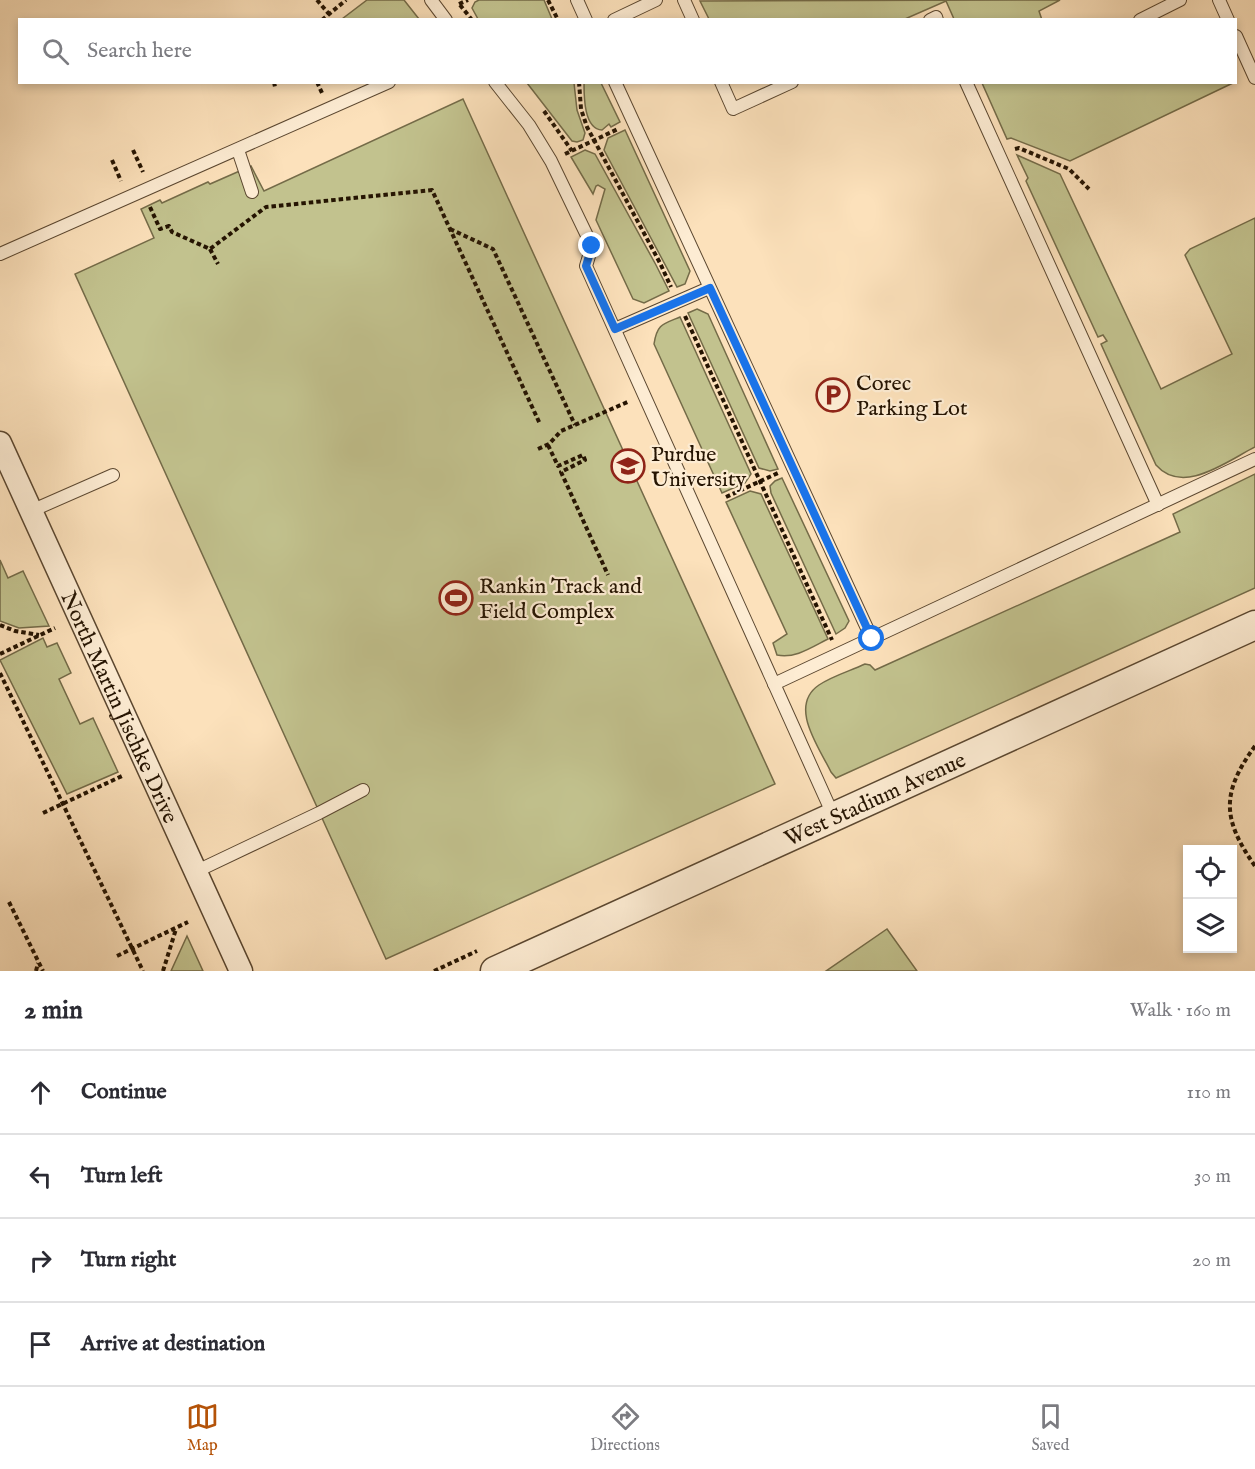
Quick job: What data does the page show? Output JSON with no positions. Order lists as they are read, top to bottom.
{
  "streets": {
    "street": ["North Martin Jischke Drive", "West Stadium Avenue"]
  },
  "places": {
    "parking": ["Corec Parking Lot"],
    "school or university": ["Purdue University"],
    "sports": ["Rankin Track and Field Complex"]
  },
  "page": {
    "search": "Search here",
    "heading": ["2 min", "Walk · 160 m"],
    "list": [
      ["Continue", "110 m"],
      ["Turn left", "30 m"],
      ["Turn right", "20 m"],
      "Arrive at destination"
    ],
    "nav": ["Map", "Directions", "Saved"]
  }
}
